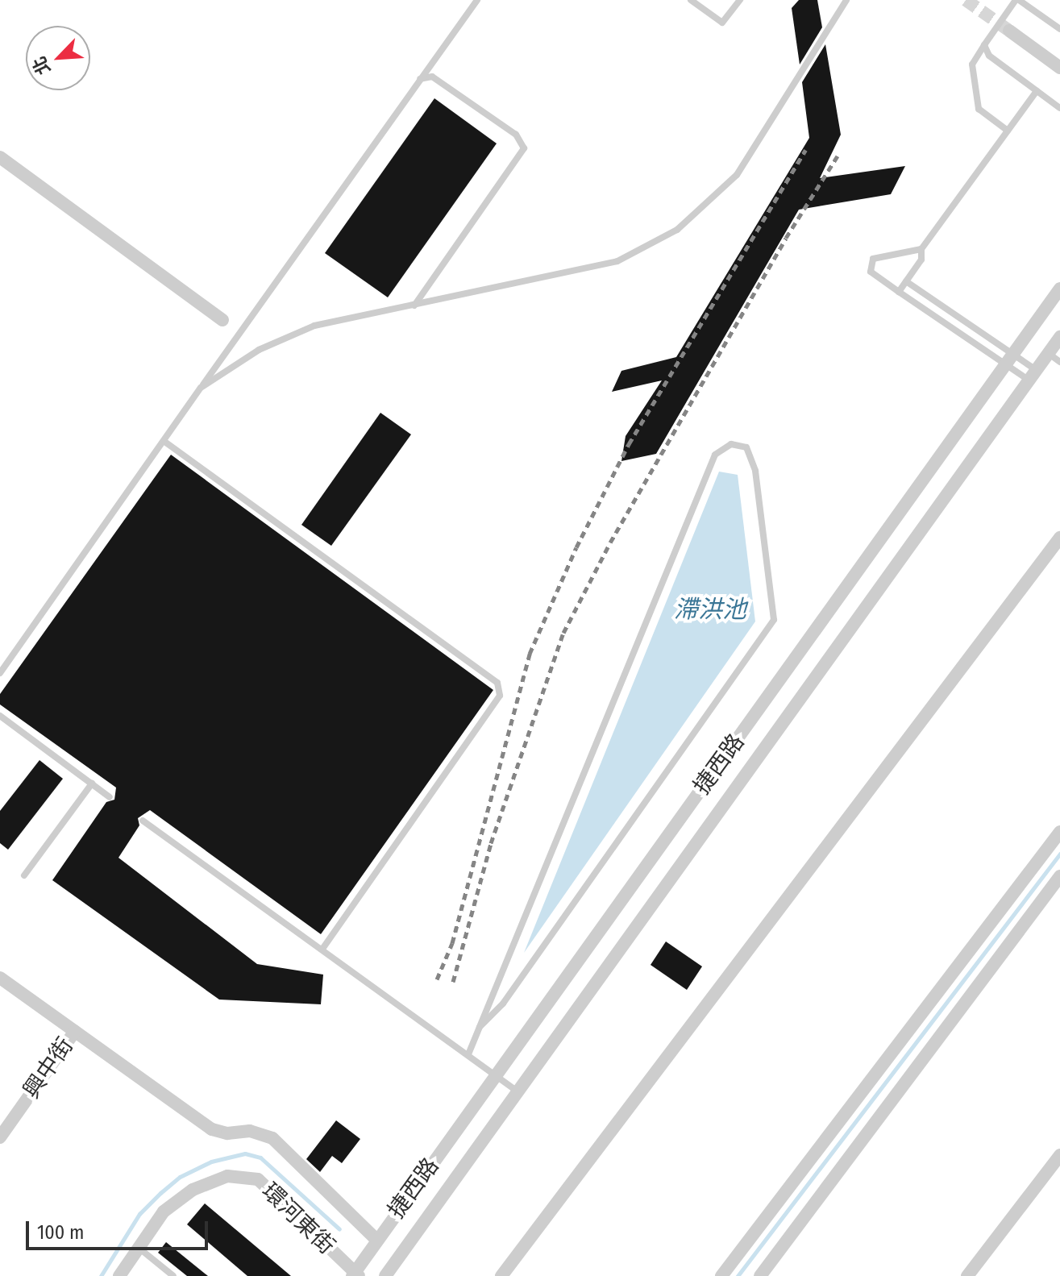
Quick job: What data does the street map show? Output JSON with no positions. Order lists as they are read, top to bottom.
{
  "streets": {
    "street": ["捷西路", "興中街", "環河東街"]
  },
  "crossings": [
    ["捷西路", "環河東街"]
  ],
  "water": ["滯洪池"],
  "scale_bar": "100 m",
  "north": "bottom left"
}
